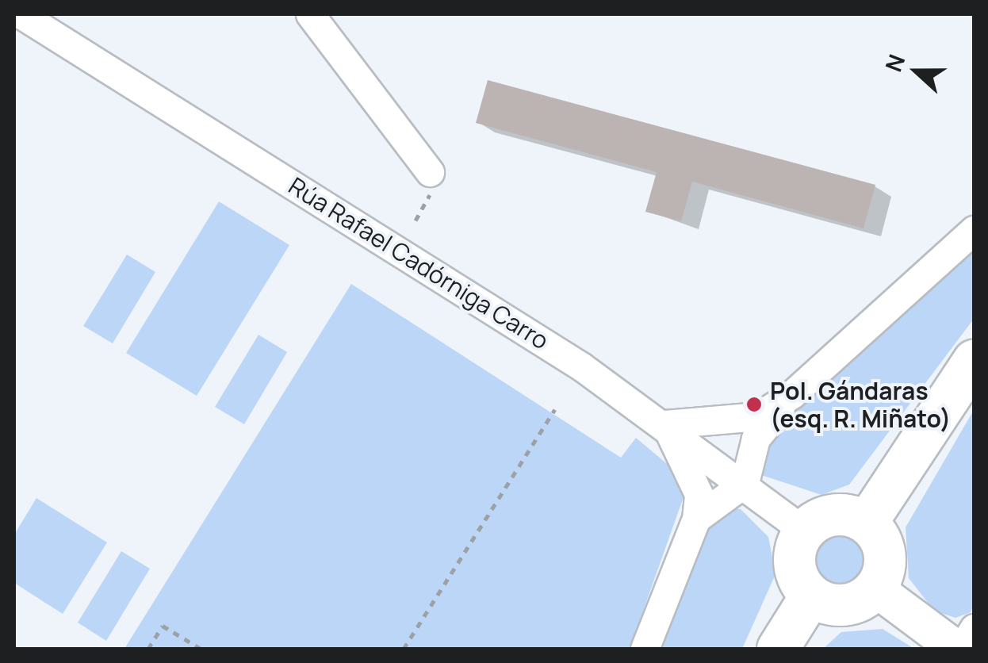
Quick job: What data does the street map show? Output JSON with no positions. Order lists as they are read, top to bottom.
{
  "streets": {
    "street": ["Rúa Rafael Cadórniga Carro"]
  },
  "places": ["Pol. Gándaras (esq. R. Miñato)"],
  "north": "left"
}
